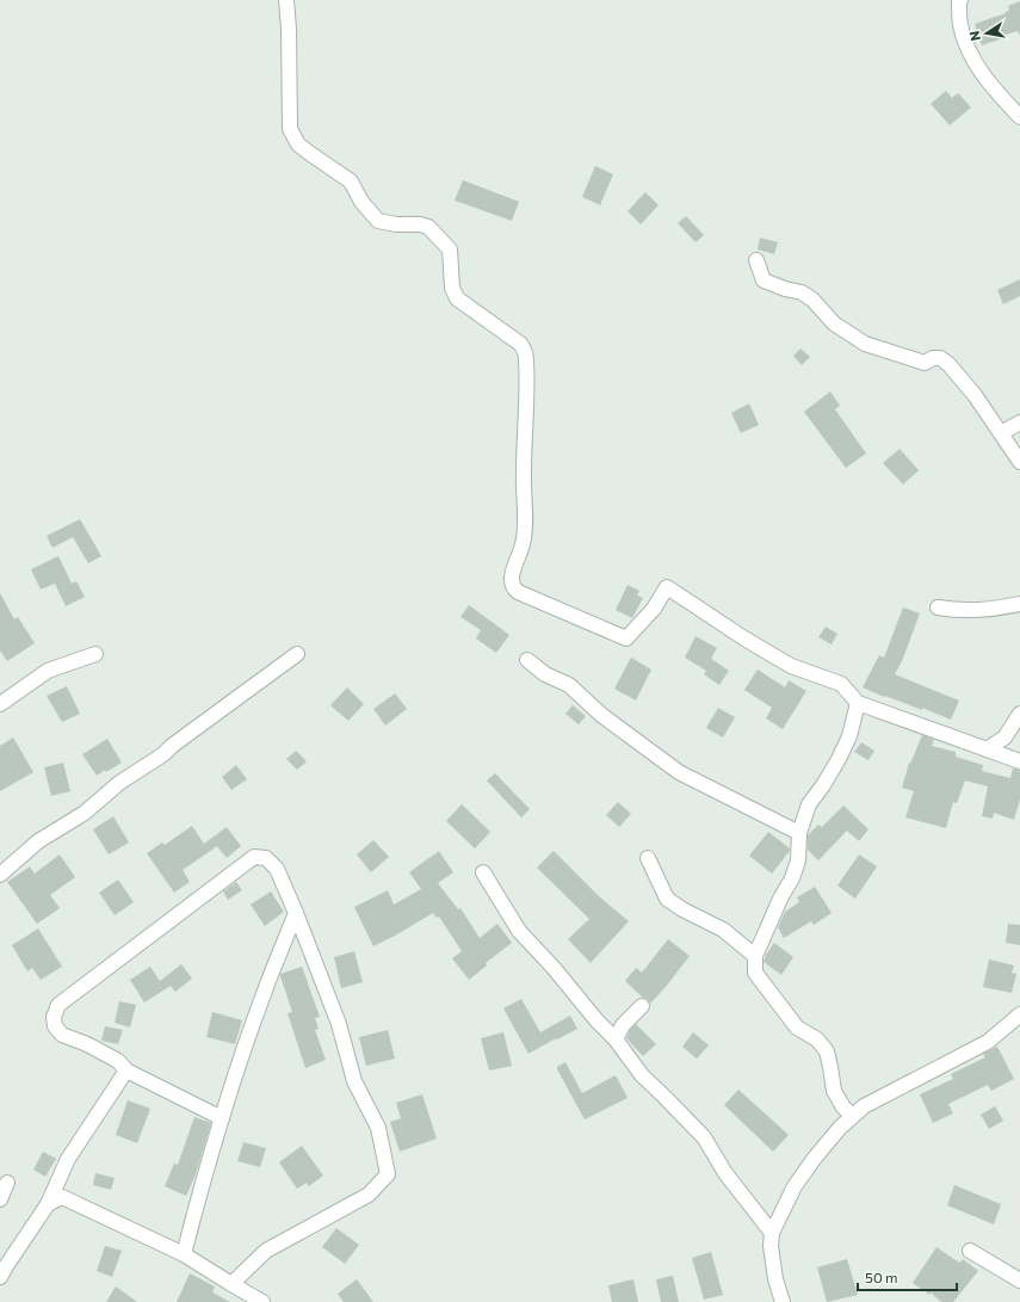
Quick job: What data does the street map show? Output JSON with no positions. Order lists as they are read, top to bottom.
{
  "scale_bar": "50 m",
  "north": "left"
}
